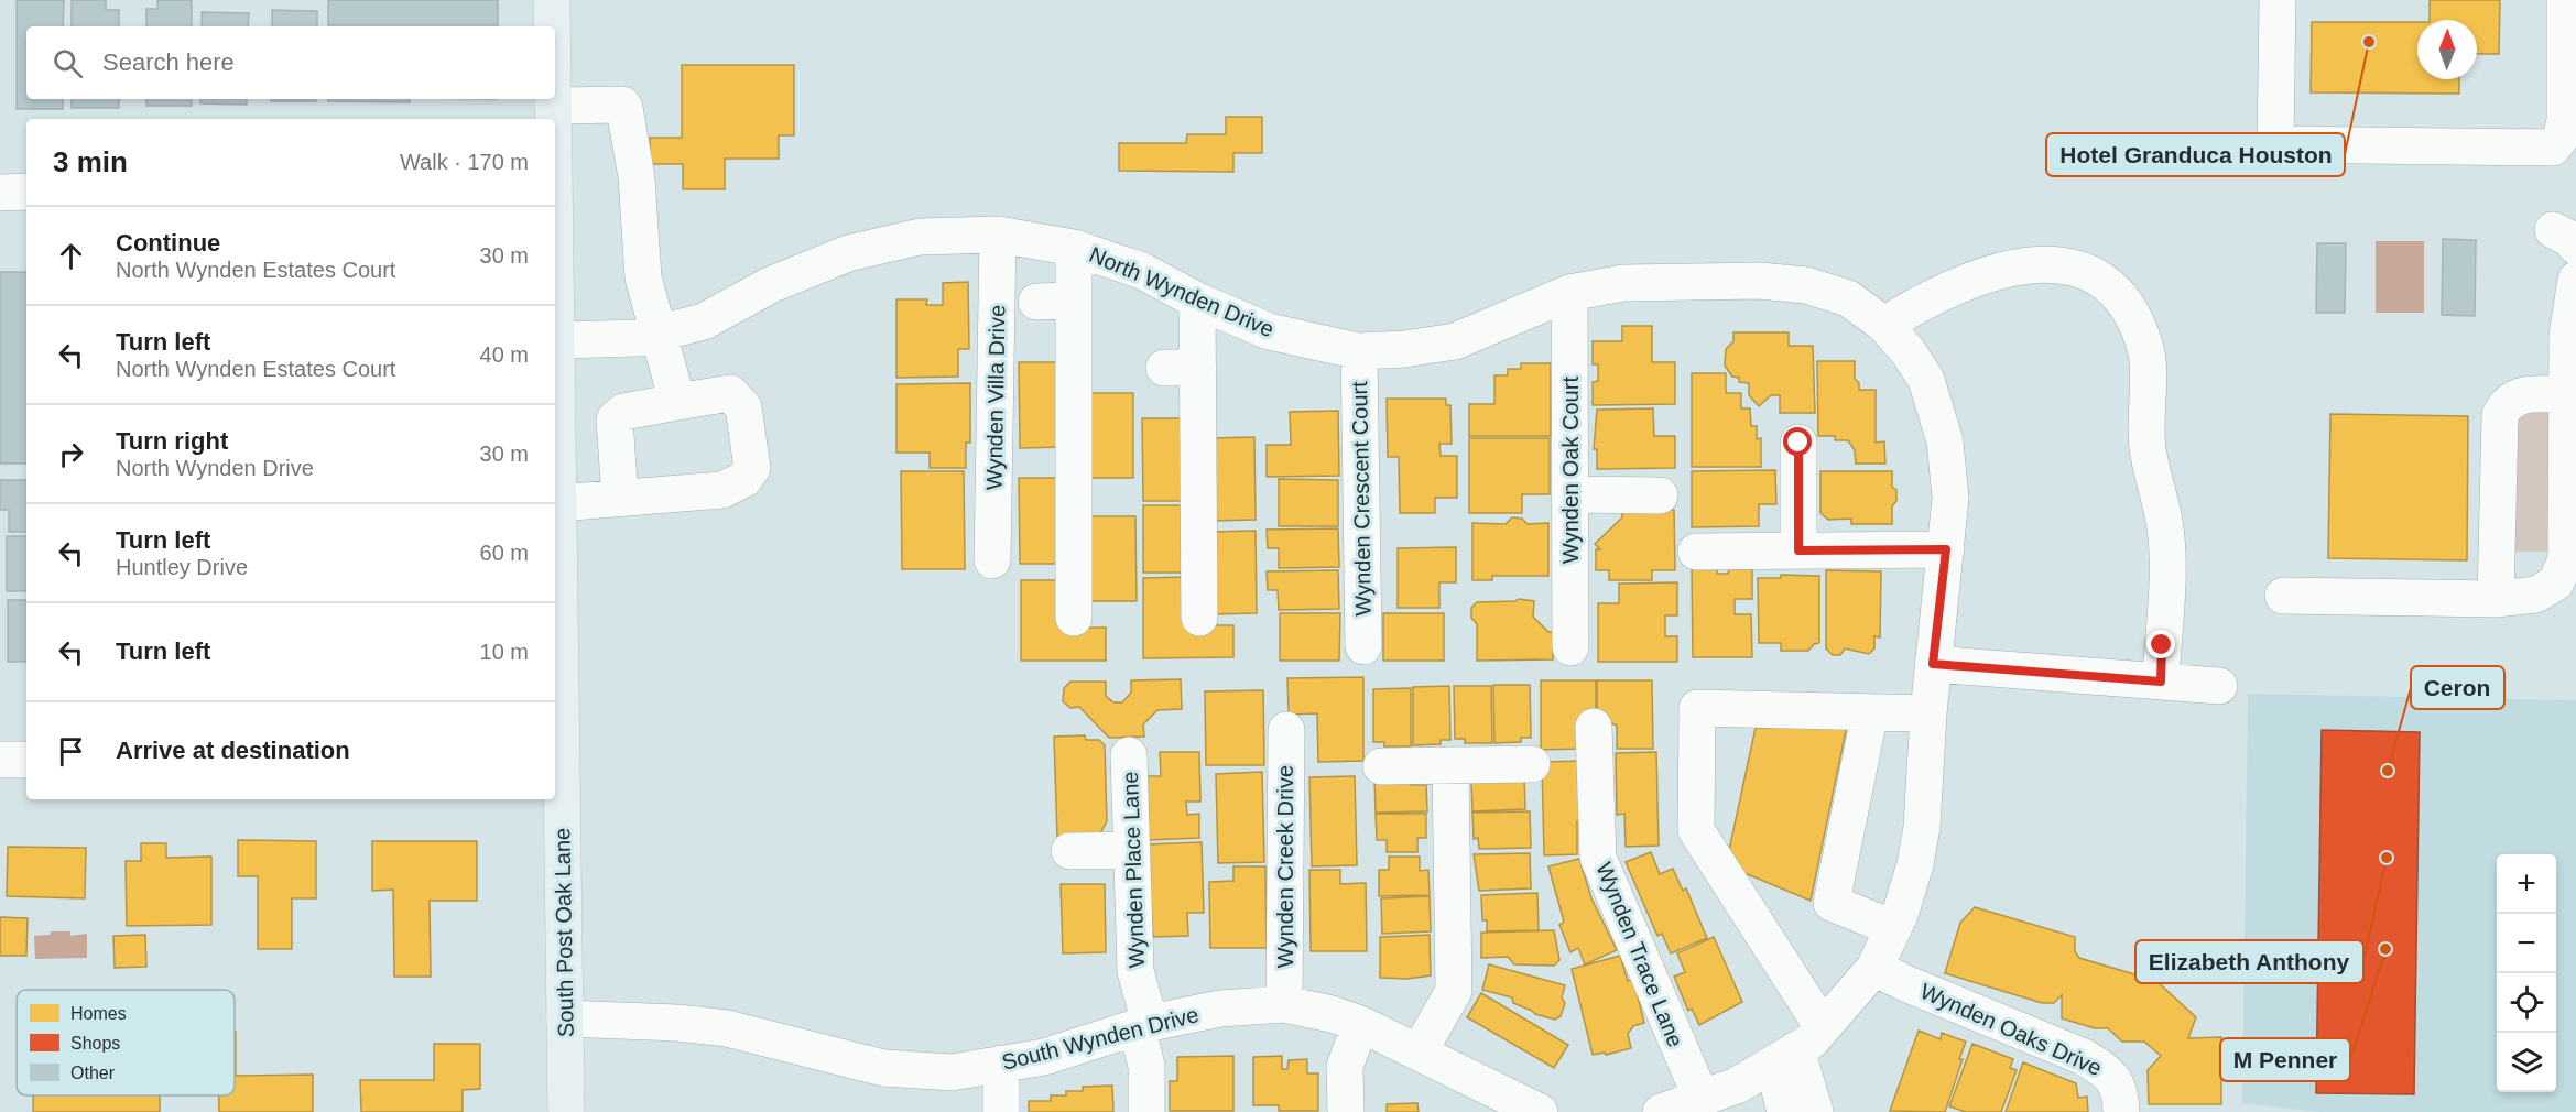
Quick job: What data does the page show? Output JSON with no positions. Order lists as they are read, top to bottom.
{
  "streets": {
    "main road": ["South Post Oak Lane"],
    "street": [
      "North Wynden Drive",
      "Wynden Villa Drive",
      "Wynden Oak Court",
      "Wynden Crescent Court",
      "Wynden Creek Drive",
      "Wynden Place Lane",
      "Wynden Trace Lane",
      "Wynden Oaks Drive",
      "South Wynden Drive"
    ]
  },
  "crossings": [
    ["North Wynden Drive", "Wynden Villa Drive"],
    ["North Wynden Drive", "Wynden Oak Court"],
    ["North Wynden Drive", "Wynden Crescent Court"],
    ["North Wynden Drive", "South Post Oak Lane"],
    ["Wynden Creek Drive", "South Wynden Drive"],
    ["Wynden Place Lane", "South Wynden Drive"],
    ["South Post Oak Lane", "South Wynden Drive"]
  ],
  "places": [
    "Hotel Granduca Houston",
    "Ceron",
    "Elizabeth Anthony",
    "M Penner"
  ],
  "legend": ["Homes", "Shops", "Other"],
  "north": "top",
  "page": {
    "search": "Search here",
    "heading": ["3 min", "Walk · 170 m"],
    "list": [
      ["Continue", "North Wynden Estates Court", "30 m"],
      ["Turn left", "North Wynden Estates Court", "40 m"],
      ["Turn right", "North Wynden Drive", "30 m"],
      ["Turn left", "Huntley Drive", "60 m"],
      ["Turn left", "10 m"],
      "Arrive at destination"
    ],
    "map_buttons": ["+", "−"]
  }
}
